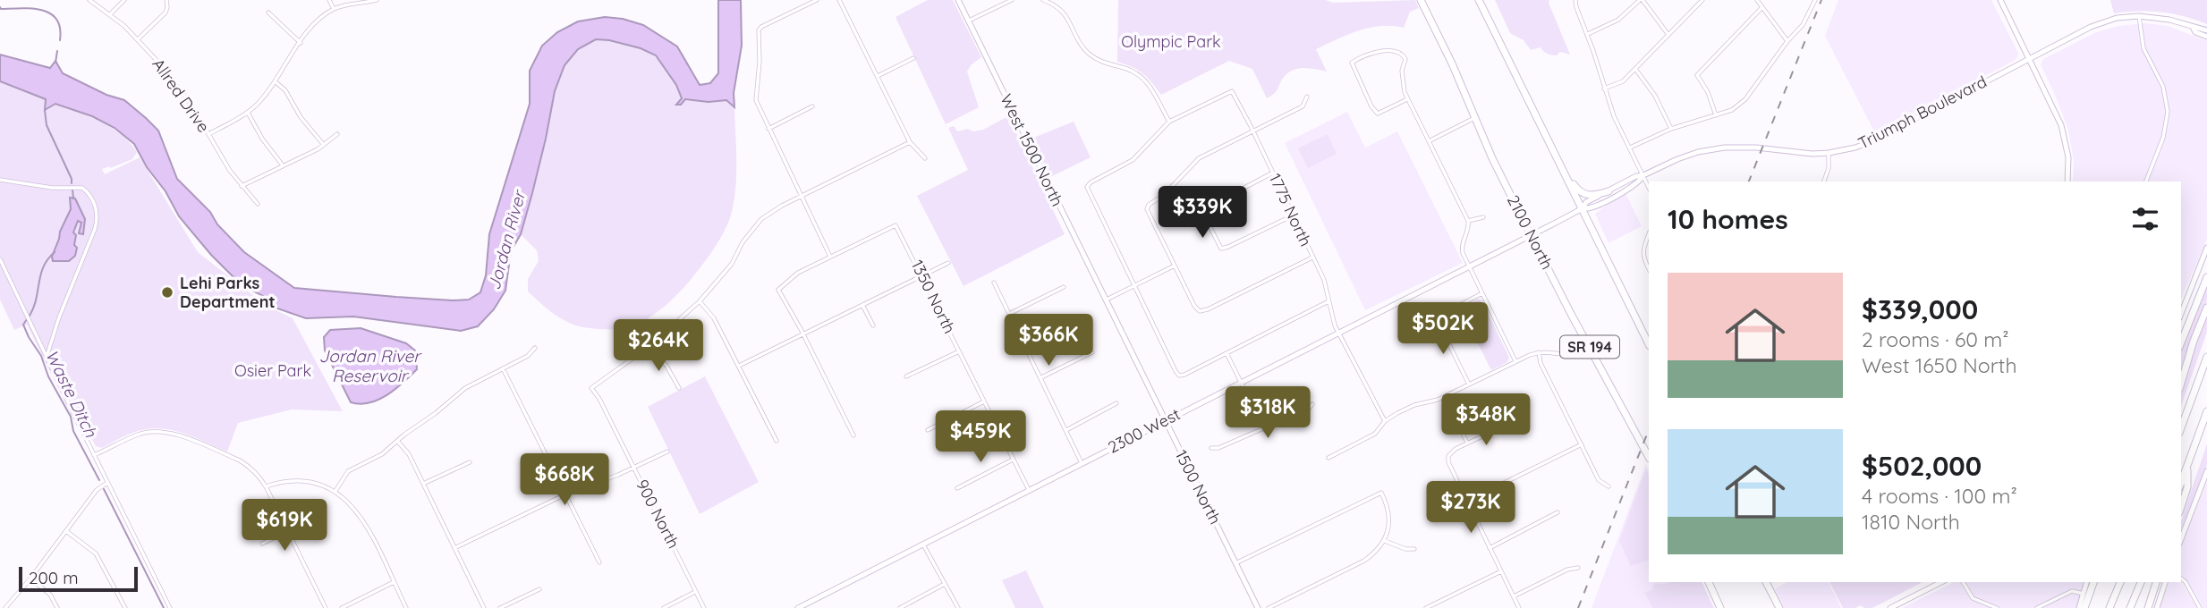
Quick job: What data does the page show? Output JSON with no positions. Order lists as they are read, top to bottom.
{
  "streets": {
    "highway": ["2100 North", "SR 194"],
    "main road": [
      "Triumph Boulevard",
      "West 1500 North",
      "2300 West",
      "1500 North"
    ],
    "street": [
      "Allred Drive",
      "1775 North",
      "1350 North",
      "900 North"
    ]
  },
  "crossings": [
    ["Triumph Boulevard", "SR 194"],
    ["Triumph Boulevard", "2300 West"],
    ["West 1500 North", "1500 North"],
    ["1775 North", "2300 West"],
    ["2100 North", "2300 West"],
    ["1350 North", "2300 West"],
    ["2300 West", "1500 North"]
  ],
  "water": ["Jordan River", "Jordan River Reservoir", "Waste Ditch"],
  "parks": ["Olympic Park", "Osier Park"],
  "places": ["Lehi Parks Department"],
  "scale_bar": "200 m",
  "page": {
    "heading": "10 homes",
    "price": [
      "$339K",
      "$502K",
      "$366K",
      "$264K",
      "$318K",
      "$348K",
      "$459K",
      "$668K",
      "$273K",
      "$619K"
    ],
    "list": [
      {
        "name": "$339,000",
        "note": "2 rooms · 60 m² · West 1650 North"
      },
      {
        "name": "$502,000",
        "note": "4 rooms · 100 m² · 1810 North"
      }
    ],
    "scale": "200 m"
  }
}
